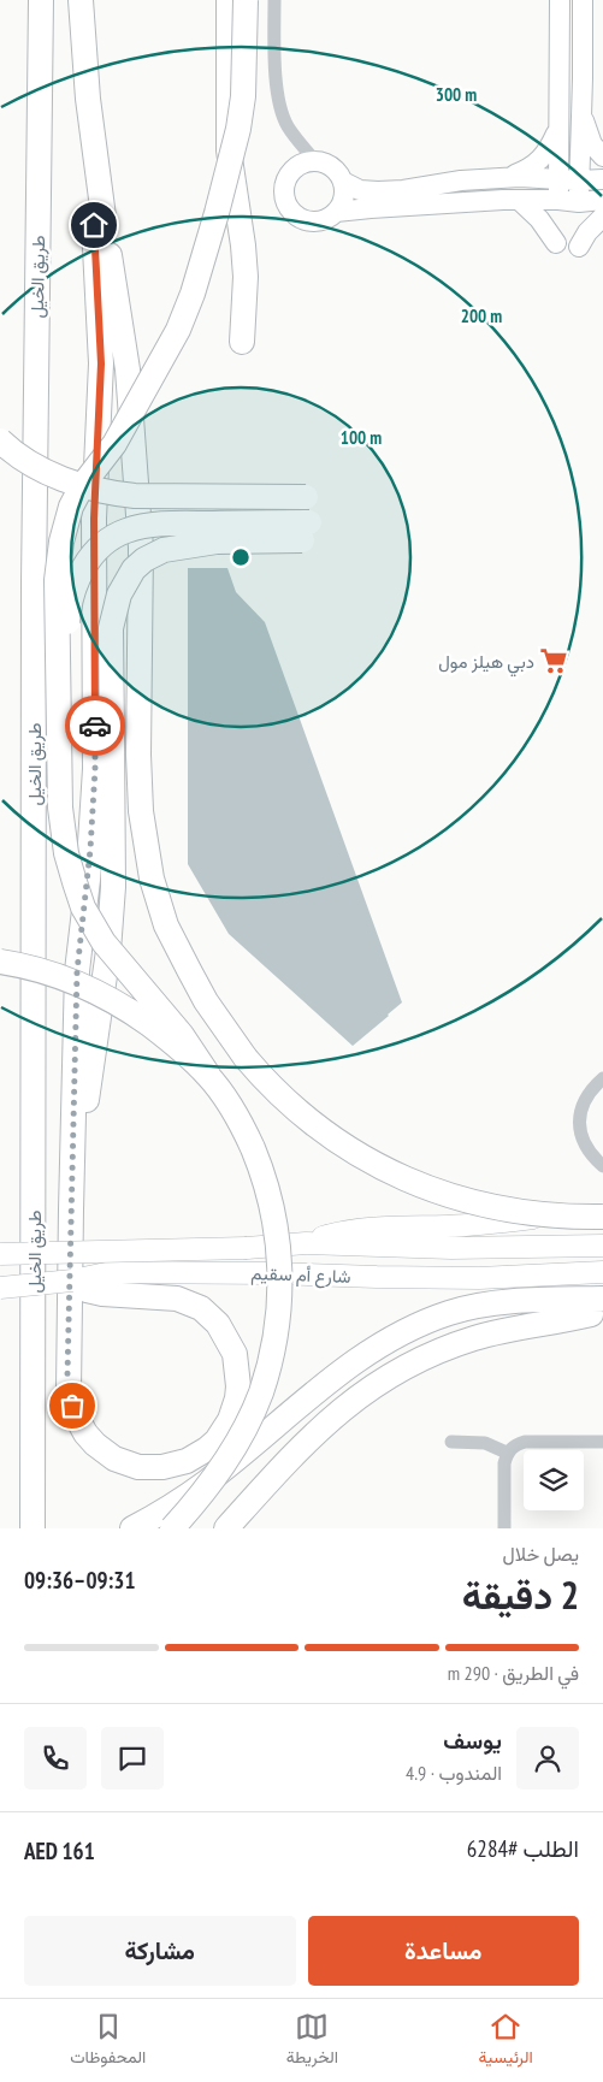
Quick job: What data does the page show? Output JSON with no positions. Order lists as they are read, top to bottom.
{
  "streets": {
    "highway": ["طريق الخيل"],
    "main road": ["شارع أم سقيم"]
  },
  "places": {
    "supermarket": ["دبي هيلز مول"]
  },
  "page": {
    "heading": ["2 دقيقة", "يصل خلال", "09:31–09:36"],
    "panel": [
      "يوسف",
      "المندوب · 4.9",
      "الطلب #6284",
      "AED 161"
    ],
    "bar": "في الطريق · 290 m",
    "buttons": ["مساعدة", "مشاركة"],
    "tabs": ["الرئيسية", "الخريطة", "المحفوظات"]
  },
  "rings": ["300 m", "200 m", "100 m"]
}
